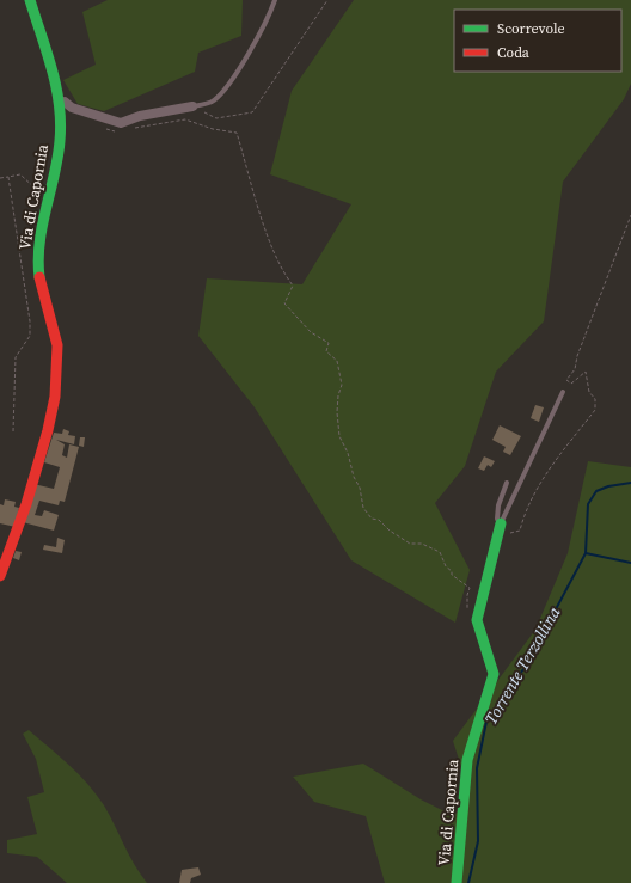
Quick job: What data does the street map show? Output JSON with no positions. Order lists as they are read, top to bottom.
{
  "streets": {
    "street": ["Via di Capornia"]
  },
  "water": ["Torrente Terzollina"],
  "legend": ["Scorrevole", "Coda"]
}
